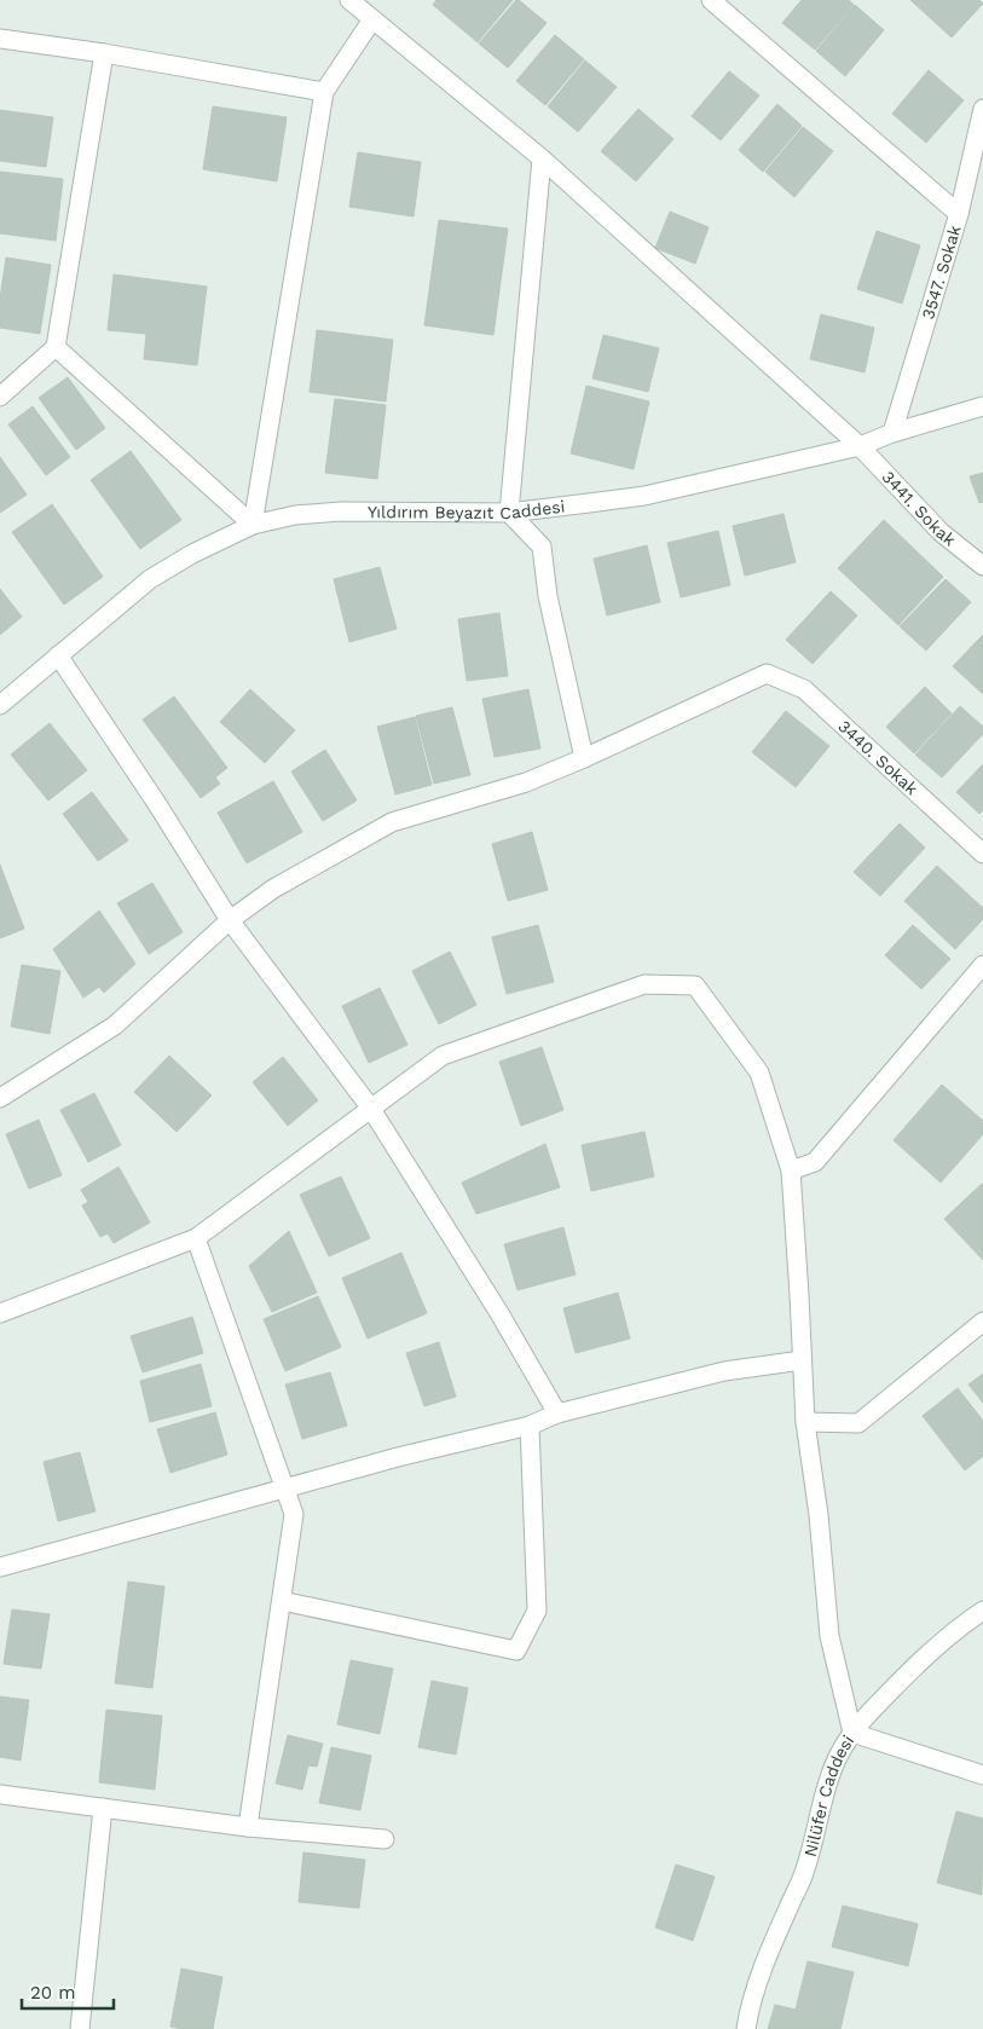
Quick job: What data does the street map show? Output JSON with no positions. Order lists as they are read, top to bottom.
{
  "streets": {
    "street": [
      "3547. Sokak",
      "3441. Sokak",
      "Yıldırım Beyazıt Caddesi",
      "3440. Sokak",
      "Nilüfer Caddesi"
    ]
  },
  "crossings": [
    ["3547. Sokak", "Yıldırım Beyazıt Caddesi"],
    ["3441. Sokak", "Yıldırım Beyazıt Caddesi"]
  ],
  "scale_bar": "20 m"
}
